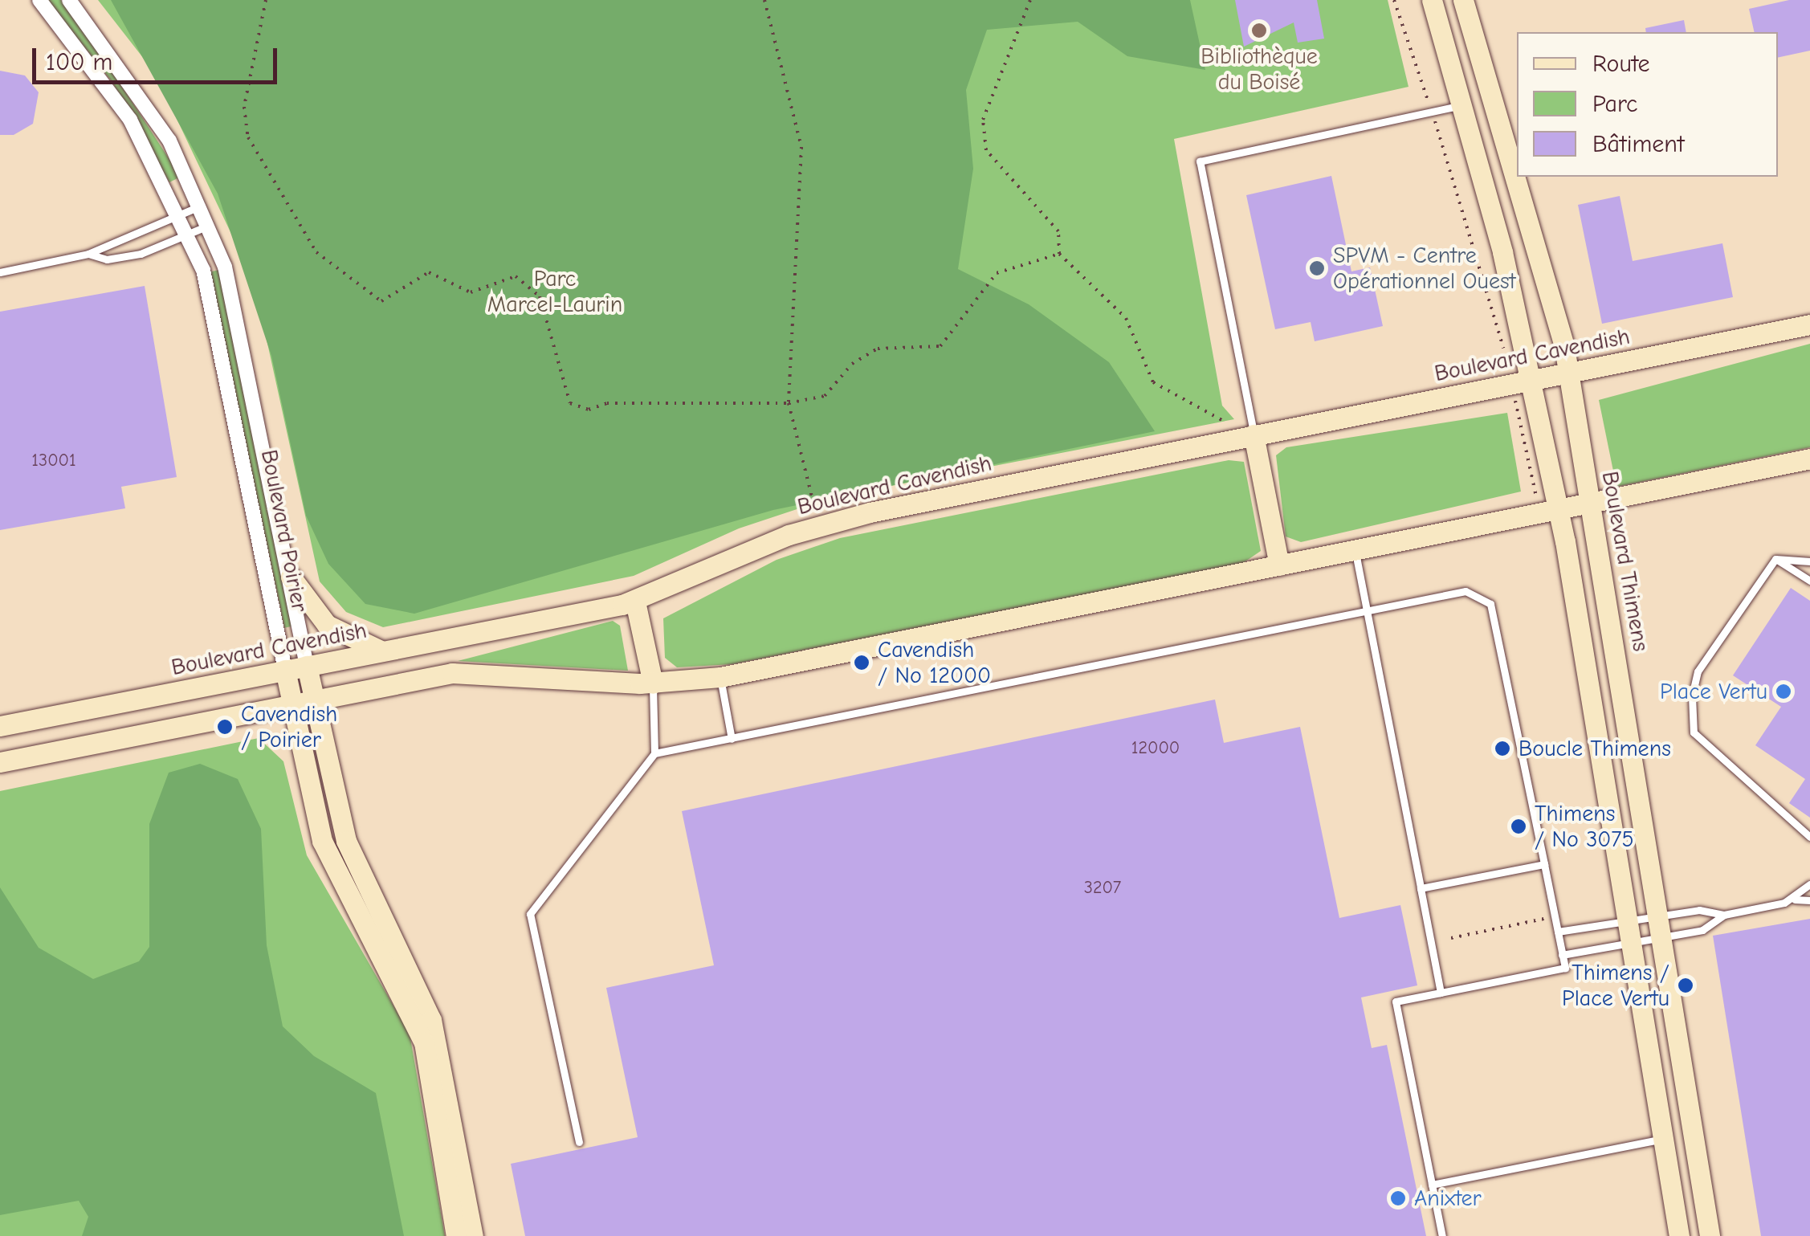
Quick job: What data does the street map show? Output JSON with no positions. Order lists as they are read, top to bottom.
{
  "streets": {
    "main road": ["Boulevard Cavendish", "Boulevard Poirier", "Boulevard Thimens"]
  },
  "crossings": [
    ["Boulevard Cavendish", "Boulevard Poirier"],
    ["Boulevard Cavendish", "Boulevard Thimens"]
  ],
  "parks": ["Parc Marcel-Laurin"],
  "places": [
    "Bibliothèque du Boisé",
    "SPVM - Centre Opérationnel Ouest",
    "Cavendish / No 12000",
    "Place Vertu",
    "Cavendish / Poirier",
    "Boucle Thimens",
    "Thimens / No 3075",
    "Thimens / Place Vertu",
    "Anixter"
  ],
  "house_numbers": ["13001", "12000", "3207"],
  "legend": ["Route", "Parc", "Bâtiment"],
  "scale_bar": "100 m"
}
